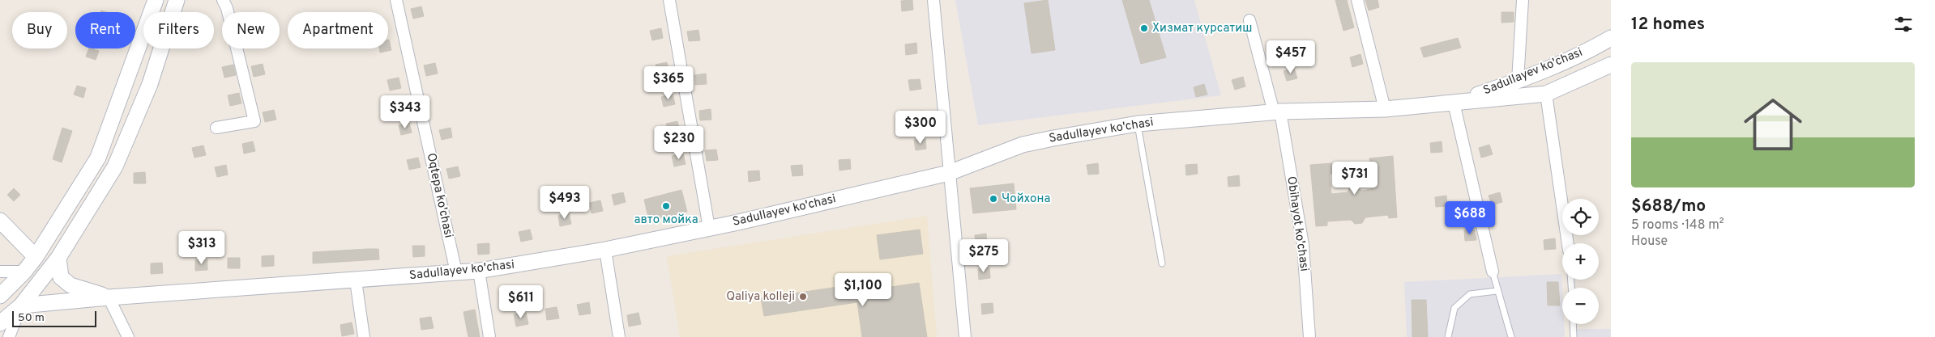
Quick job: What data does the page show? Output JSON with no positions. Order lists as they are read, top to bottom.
{
  "streets": {
    "main road": ["Sadullayev ko'chasi"],
    "street": ["Oqtepa ko'chasi", "Obihayot ko'chasi"]
  },
  "crossings": [
    ["Sadullayev ko'chasi", "Oqtepa ko'chasi"],
    ["Sadullayev ko'chasi", "Obihayot ko'chasi"]
  ],
  "places": [
    "Хизмат курсатиш",
    "Чойхона",
    "авто мойка",
    "Qaliya kolleji"
  ],
  "scale_bar": "50 m",
  "page": {
    "heading": "12 homes",
    "chip": [
      "Buy",
      "Rent",
      "Filters",
      "New",
      "Apartment"
    ],
    "price": [
      "$457",
      "$365",
      "$343",
      "$300",
      "$230",
      "$731",
      "$493",
      "$688",
      "$313",
      "$275",
      "$1,100",
      "$611"
    ],
    "list": [
      {
        "name": "$688/mo",
        "note": "5 rooms · 148 m² · House"
      }
    ],
    "map_buttons": ["+", "−"],
    "scale": "50 m"
  }
}
